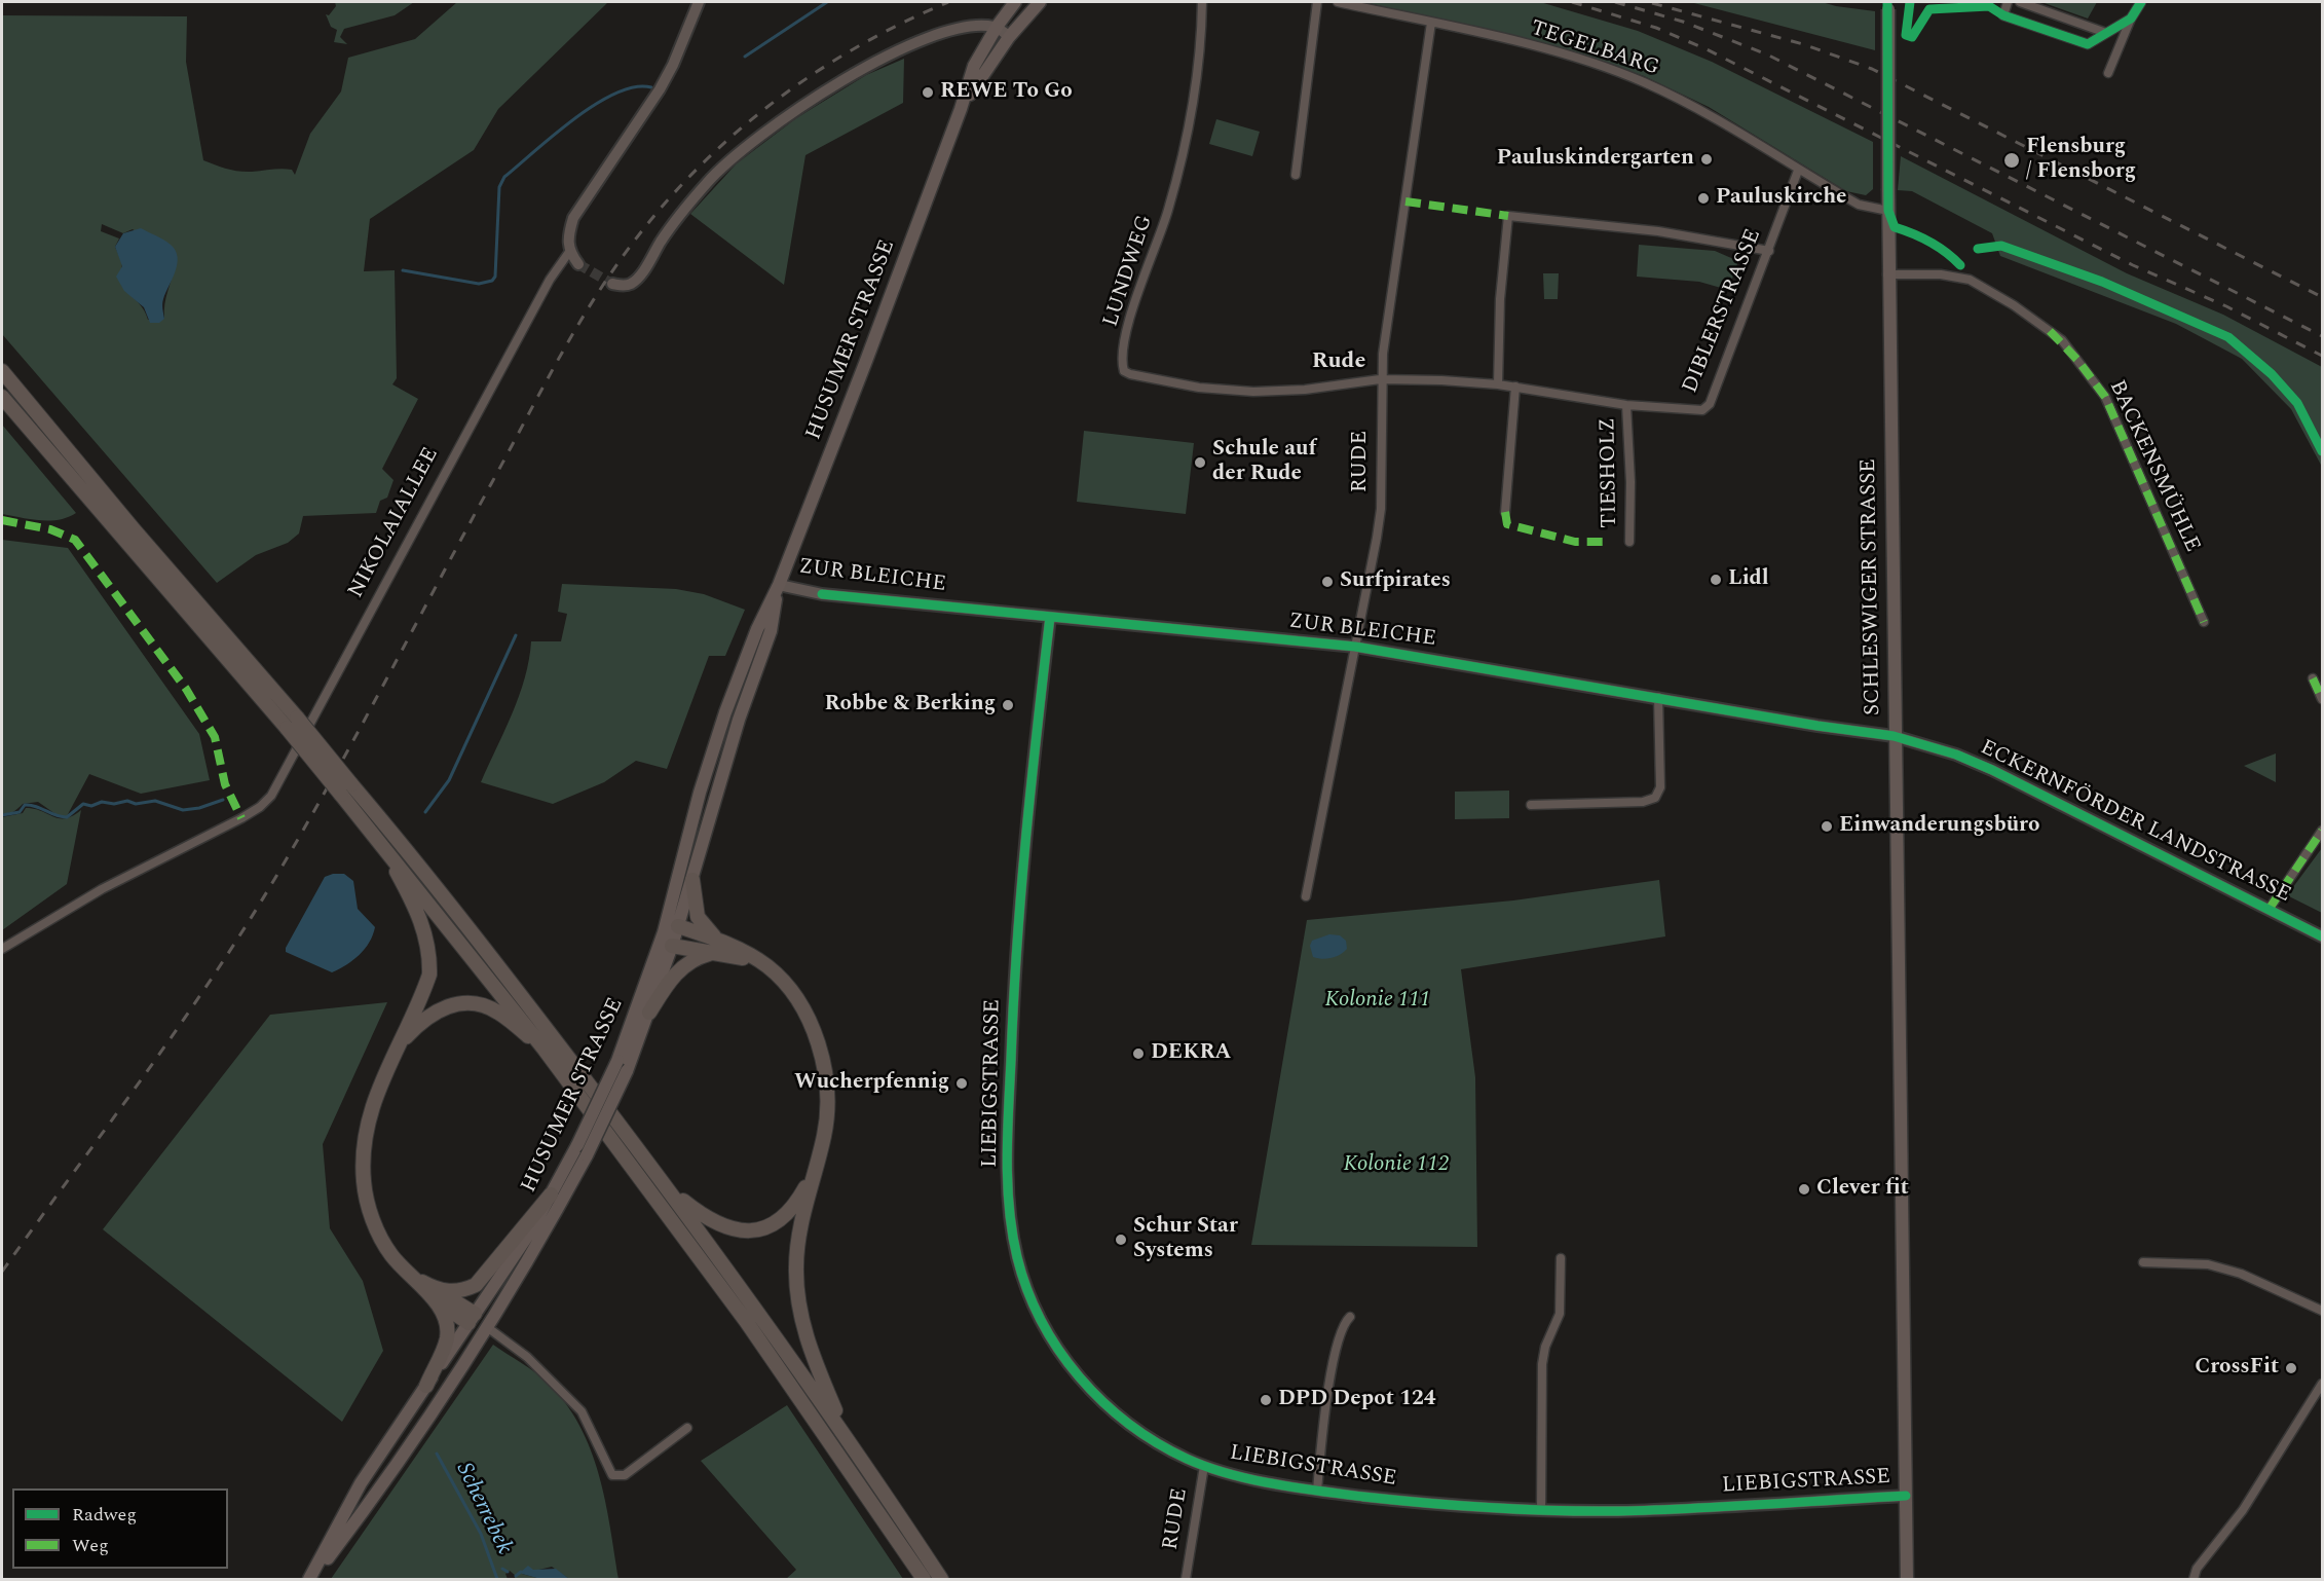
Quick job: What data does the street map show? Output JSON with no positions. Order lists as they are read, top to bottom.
{
  "streets": {
    "main road": ["HUSUMER STRASSE", "SCHLESWIGER STRASSE"],
    "street": [
      "TEGELBARG",
      "LUNDWEG",
      "DIBLERSTRASSE",
      "RUDE",
      "BACKENSMÜHLE",
      "TIESHOLZ",
      "NIKOLAIALLEE",
      "ZUR BLEICHE",
      "ECKERNFÖRDER LANDSTRASSE",
      "LIEBIGSTRASSE"
    ]
  },
  "crossings": [
    ["TEGELBARG", "DIBLERSTRASSE"],
    ["TEGELBARG", "RUDE"],
    ["TEGELBARG", "SCHLESWIGER STRASSE"],
    ["LUNDWEG", "DIBLERSTRASSE"],
    ["LUNDWEG", "RUDE"],
    ["DIBLERSTRASSE", "RUDE"],
    ["DIBLERSTRASSE", "TIESHOLZ"],
    ["HUSUMER STRASSE", "ZUR BLEICHE"],
    ["RUDE", "ZUR BLEICHE"],
    ["RUDE", "LIEBIGSTRASSE"],
    ["BACKENSMÜHLE", "SCHLESWIGER STRASSE"],
    ["ZUR BLEICHE", "SCHLESWIGER STRASSE"],
    ["ZUR BLEICHE", "ECKERNFÖRDER LANDSTRASSE"],
    ["ZUR BLEICHE", "LIEBIGSTRASSE"],
    ["SCHLESWIGER STRASSE", "ECKERNFÖRDER LANDSTRASSE"],
    ["SCHLESWIGER STRASSE", "LIEBIGSTRASSE"]
  ],
  "districts": ["Rude"],
  "water": ["Scherrebek"],
  "parks": ["Kolonie 111", "Kolonie 112"],
  "places": [
    "REWE To Go",
    "Pauluskindergarten",
    "Flensburg / Flensborg",
    "Pauluskirche",
    "Schule auf der Rude",
    "Lidl",
    "Surfpirates",
    "Robbe & Berking",
    "Einwanderungsbüro",
    "DEKRA",
    "Wucherpfennig",
    "Clever fit",
    "Schur Star Systems",
    "CrossFit",
    "DPD Depot 124"
  ],
  "legend": ["Radweg", "Weg"]
}
